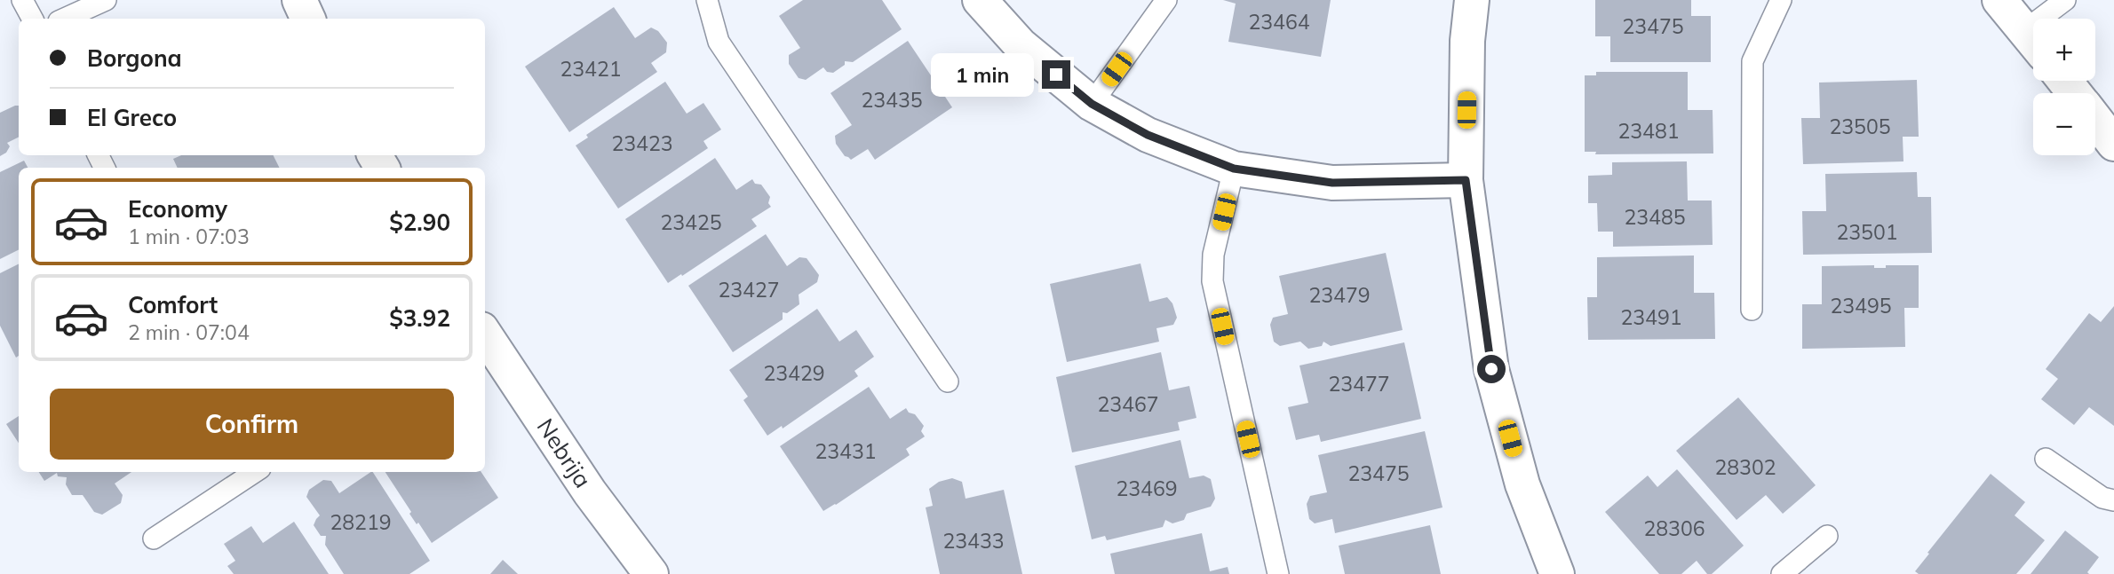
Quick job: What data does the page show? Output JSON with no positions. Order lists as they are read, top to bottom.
{
  "streets": {
    "street": ["Nebrija"]
  },
  "house_numbers": [
    "23464",
    "23475",
    "23421",
    "23435",
    "23505",
    "23481",
    "23423",
    "23485",
    "23425",
    "23501",
    "23427",
    "23479",
    "23495",
    "23491",
    "23429",
    "23477",
    "23467",
    "23431",
    "28302",
    "23475",
    "23469",
    "28219",
    "28306",
    "23433"
  ],
  "page": {
    "map_buttons": ["+", "−"],
    "banner": ["Borgona", "El Greco"],
    "bubble": "1 min",
    "list": [
      {
        "name": "Economy",
        "note": "1 min · 07:03",
        "value": "$2.90"
      },
      {
        "name": "Comfort",
        "note": "2 min · 07:04",
        "value": "$3.92"
      }
    ],
    "buttons": "Confirm"
  }
}
